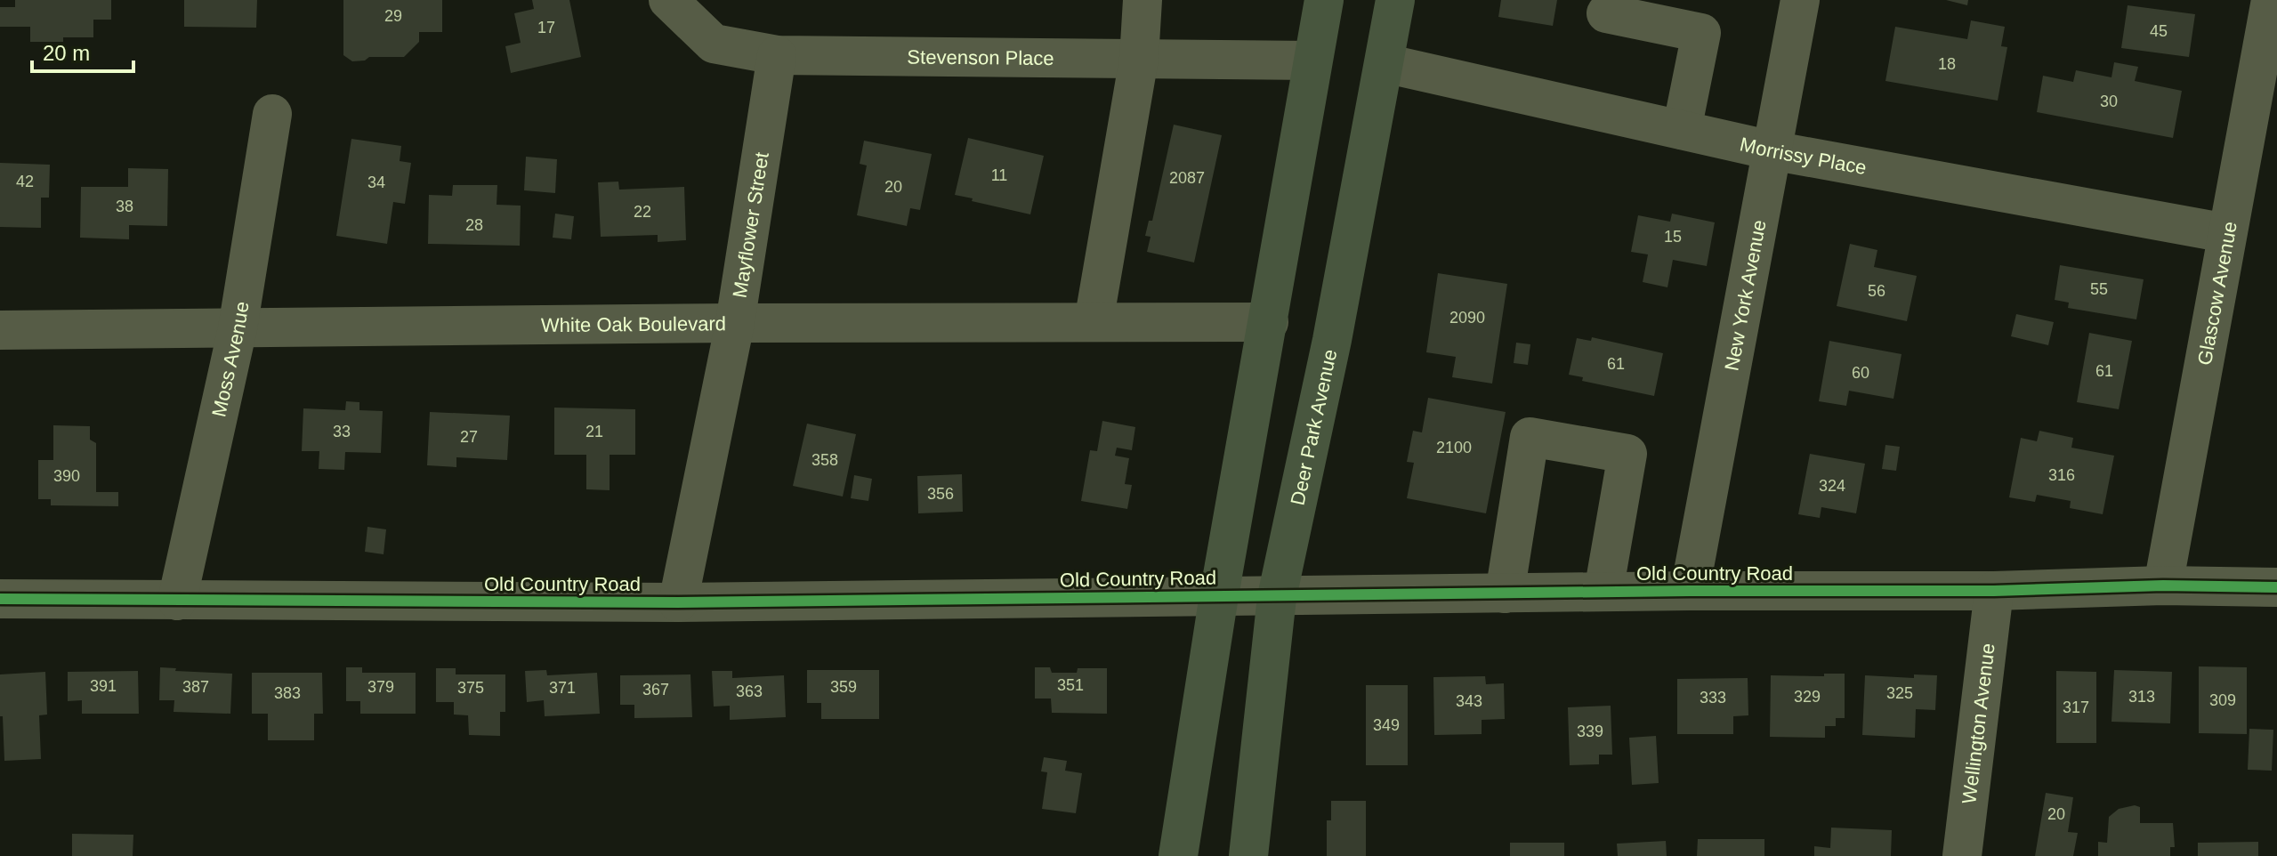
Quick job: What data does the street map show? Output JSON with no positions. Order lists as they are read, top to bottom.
{
  "streets": {
    "main road": ["Deer Park Avenue"],
    "street": [
      "Stevenson Place",
      "Morrissy Place",
      "Mayflower Street",
      "Glascow Avenue",
      "New York Avenue",
      "White Oak Boulevard",
      "Moss Avenue",
      "Old Country Road",
      "Wellington Avenue"
    ]
  },
  "crossings": [
    ["Stevenson Place", "Mayflower Street"],
    ["Morrissy Place", "Glascow Avenue"],
    ["Morrissy Place", "New York Avenue"],
    ["Morrissy Place", "Deer Park Avenue"],
    ["Mayflower Street", "White Oak Boulevard"],
    ["Mayflower Street", "Old Country Road"],
    ["Glascow Avenue", "Old Country Road"],
    ["New York Avenue", "Old Country Road"],
    ["White Oak Boulevard", "Moss Avenue"],
    ["Moss Avenue", "Old Country Road"],
    ["Deer Park Avenue", "Old Country Road"],
    ["Old Country Road", "Wellington Avenue"]
  ],
  "house_numbers": [
    "29",
    "17",
    "45",
    "18",
    "30",
    "11",
    "2087",
    "42",
    "34",
    "20",
    "38",
    "22",
    "28",
    "15",
    "55",
    "56",
    "2090",
    "61",
    "61",
    "60",
    "33",
    "21",
    "27",
    "2100",
    "358",
    "316",
    "390",
    "324",
    "356",
    "351",
    "391",
    "387",
    "379",
    "359",
    "375",
    "371",
    "367",
    "363",
    "383",
    "325",
    "329",
    "313",
    "333",
    "309",
    "343",
    "317",
    "349",
    "339",
    "20"
  ],
  "scale_bar": "20 m"
}
